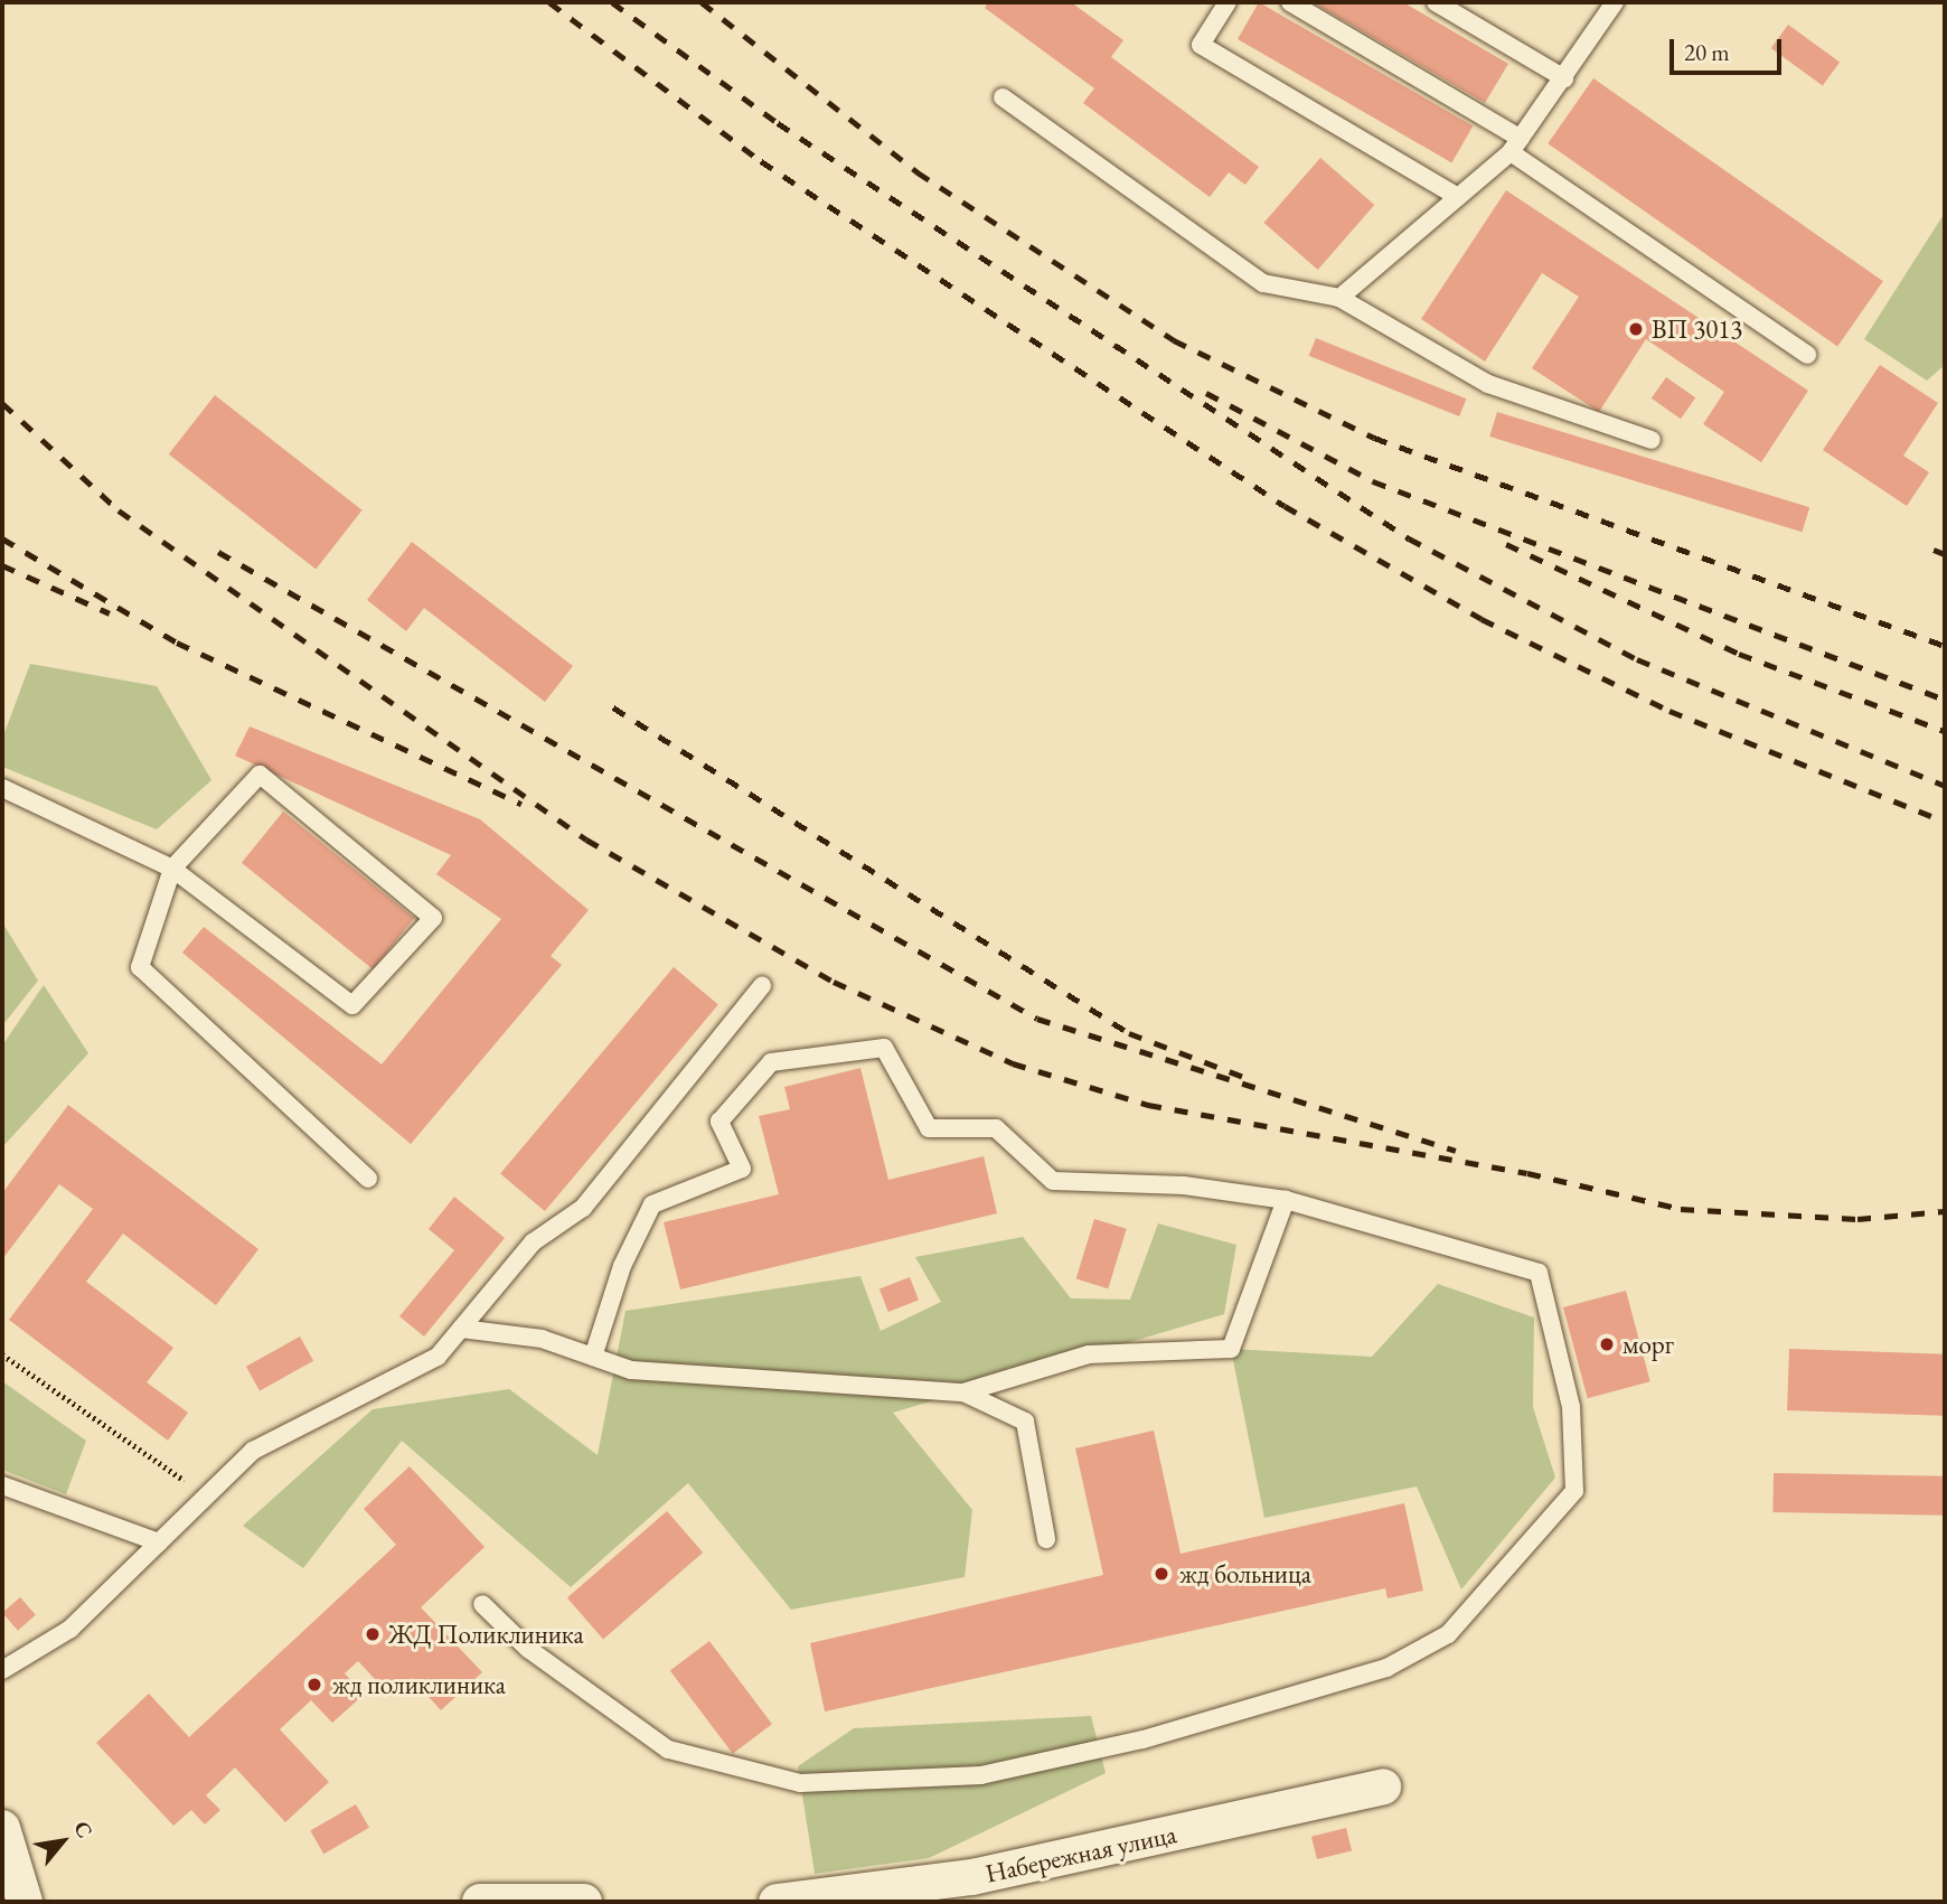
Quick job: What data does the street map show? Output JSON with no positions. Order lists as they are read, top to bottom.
{
  "streets": {
    "street": ["Набережная улица"]
  },
  "places": [
    "ВП 3013",
    "морг",
    "жд больница",
    "ЖД Поликлиника",
    "жд поликлиника"
  ],
  "scale_bar": "20 m",
  "north": "top right"
}
